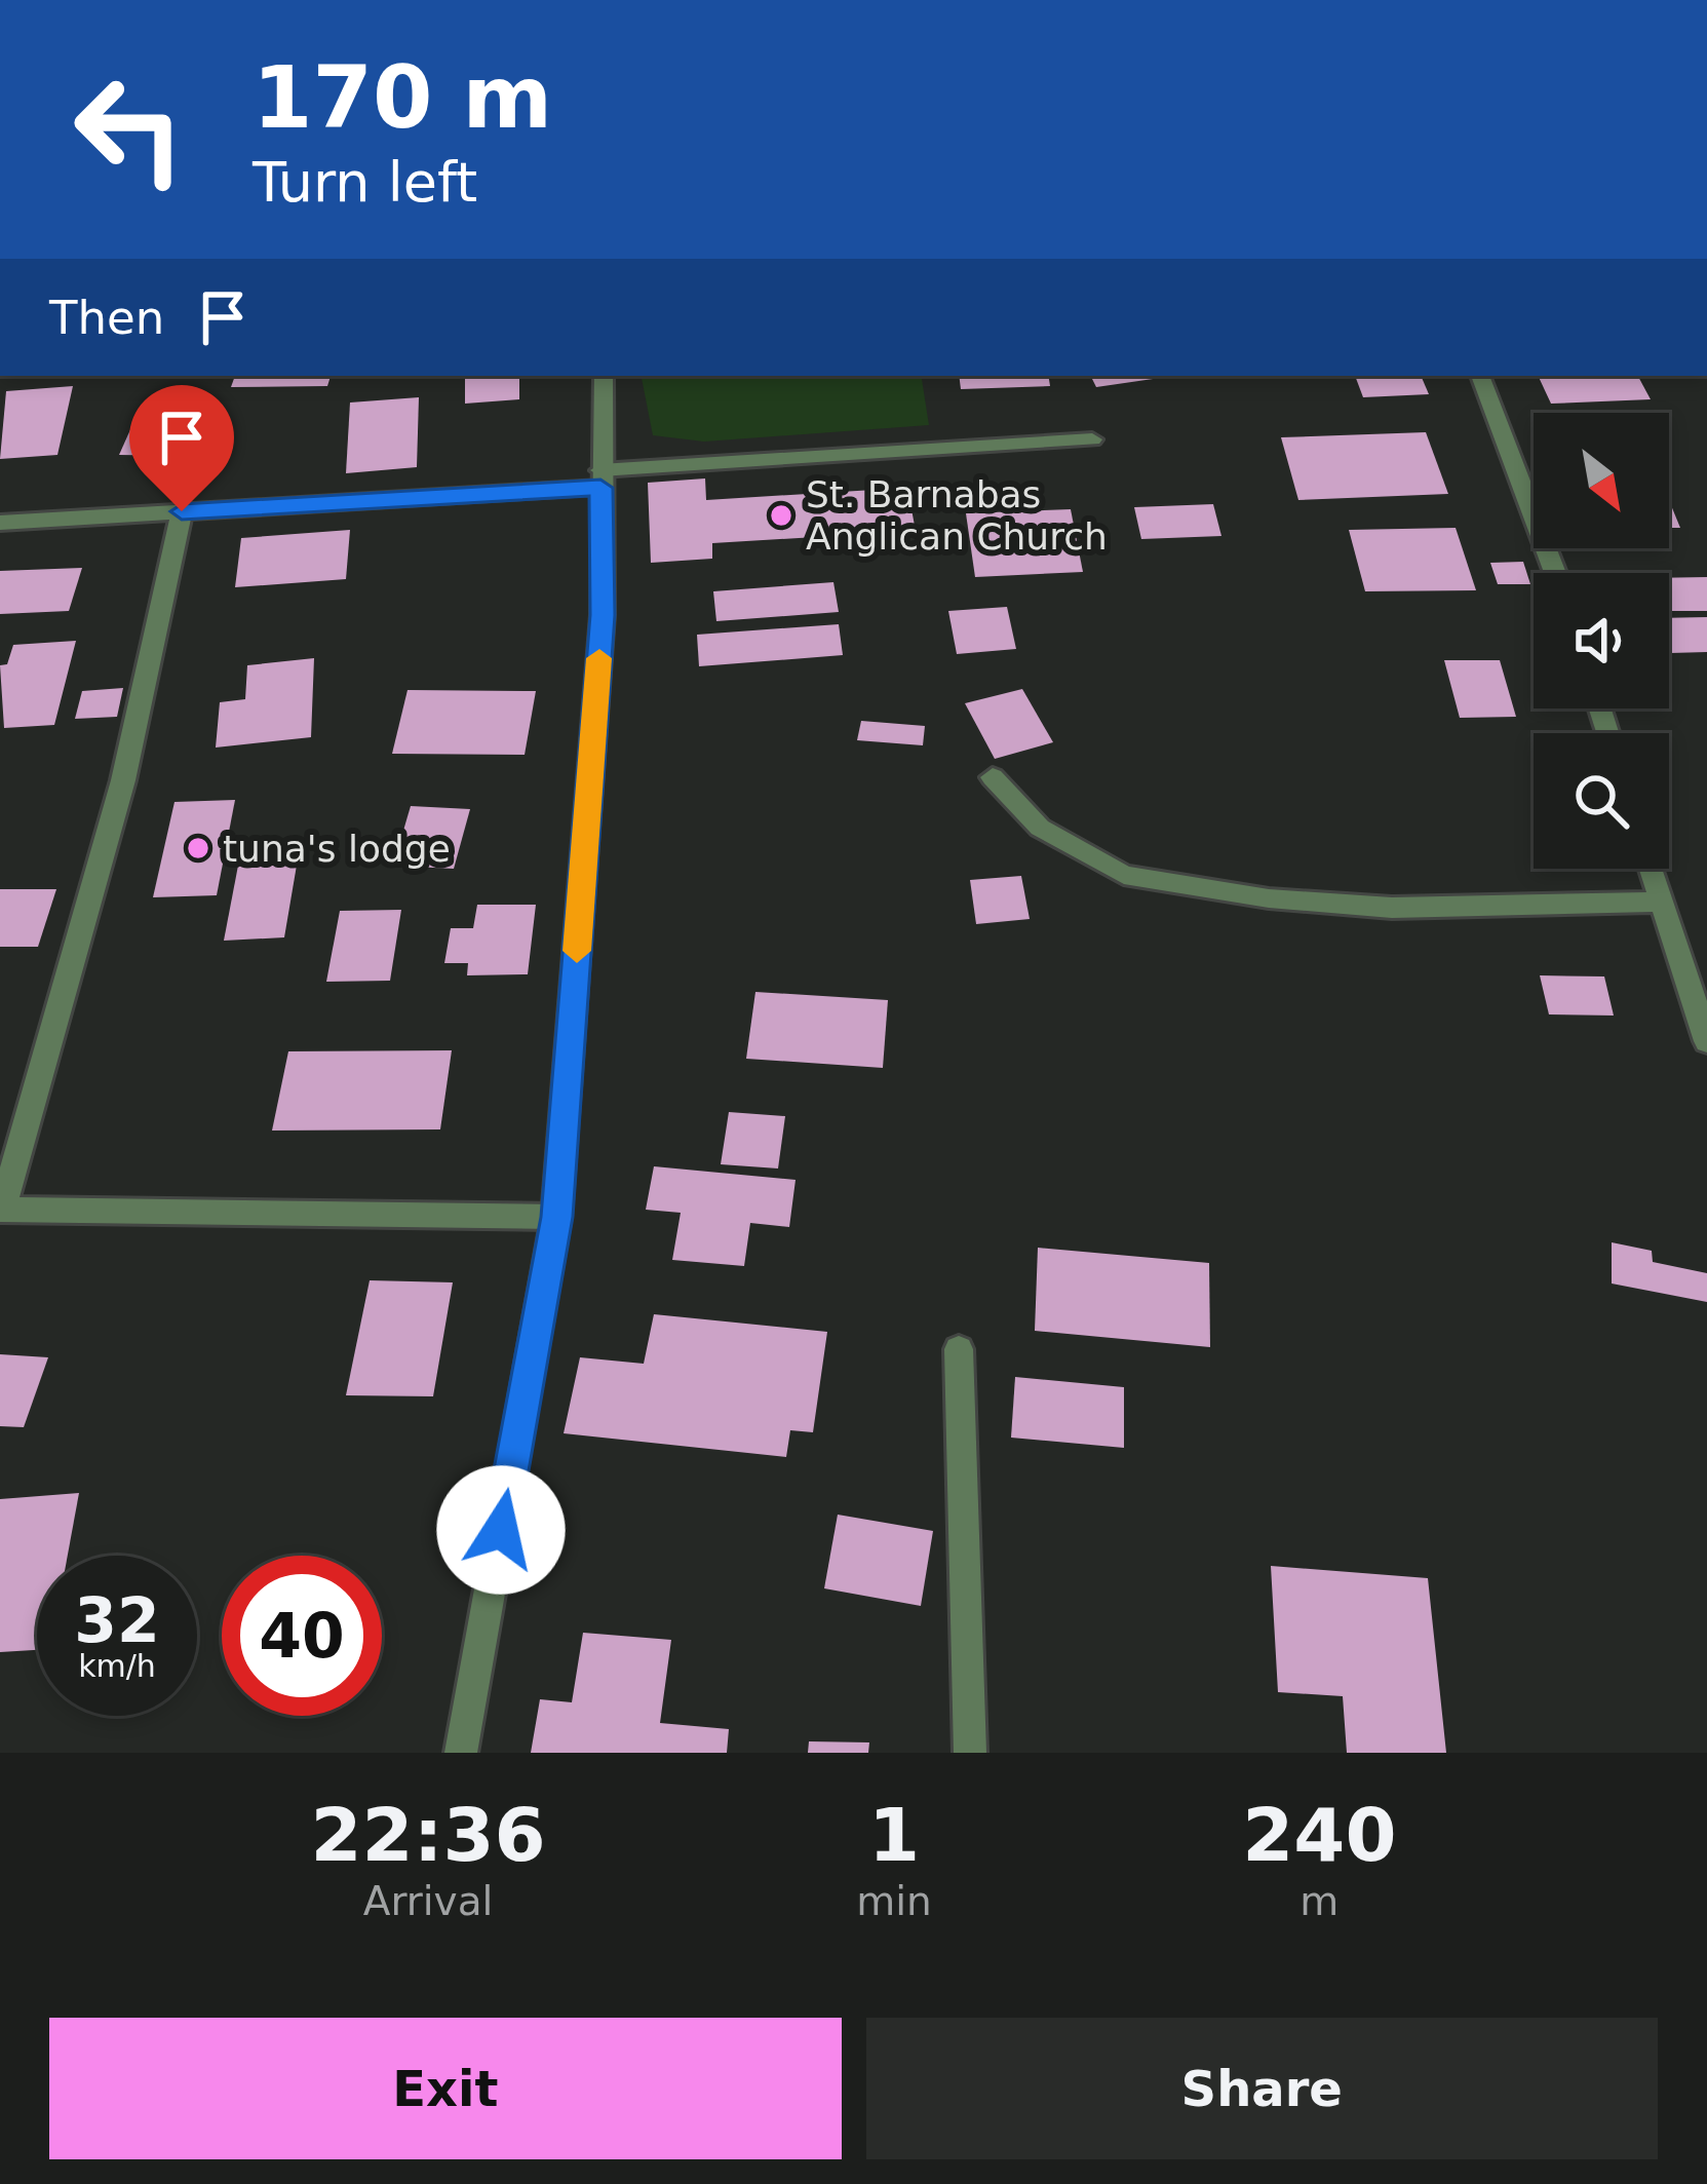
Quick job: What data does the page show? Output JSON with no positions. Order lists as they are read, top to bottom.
{
  "places": ["St. Barnabas Anglican Church", "tuna's lodge"],
  "north": "bottom right",
  "page": {
    "turn": ["170 m", "Turn left"],
    "then": "Then",
    "speed": "32 km/h",
    "limit": "40",
    "eta": [
      "22:36",
      "Arrival",
      "1",
      "min",
      "240",
      "m"
    ],
    "buttons": ["Exit", "Share"]
  }
}
